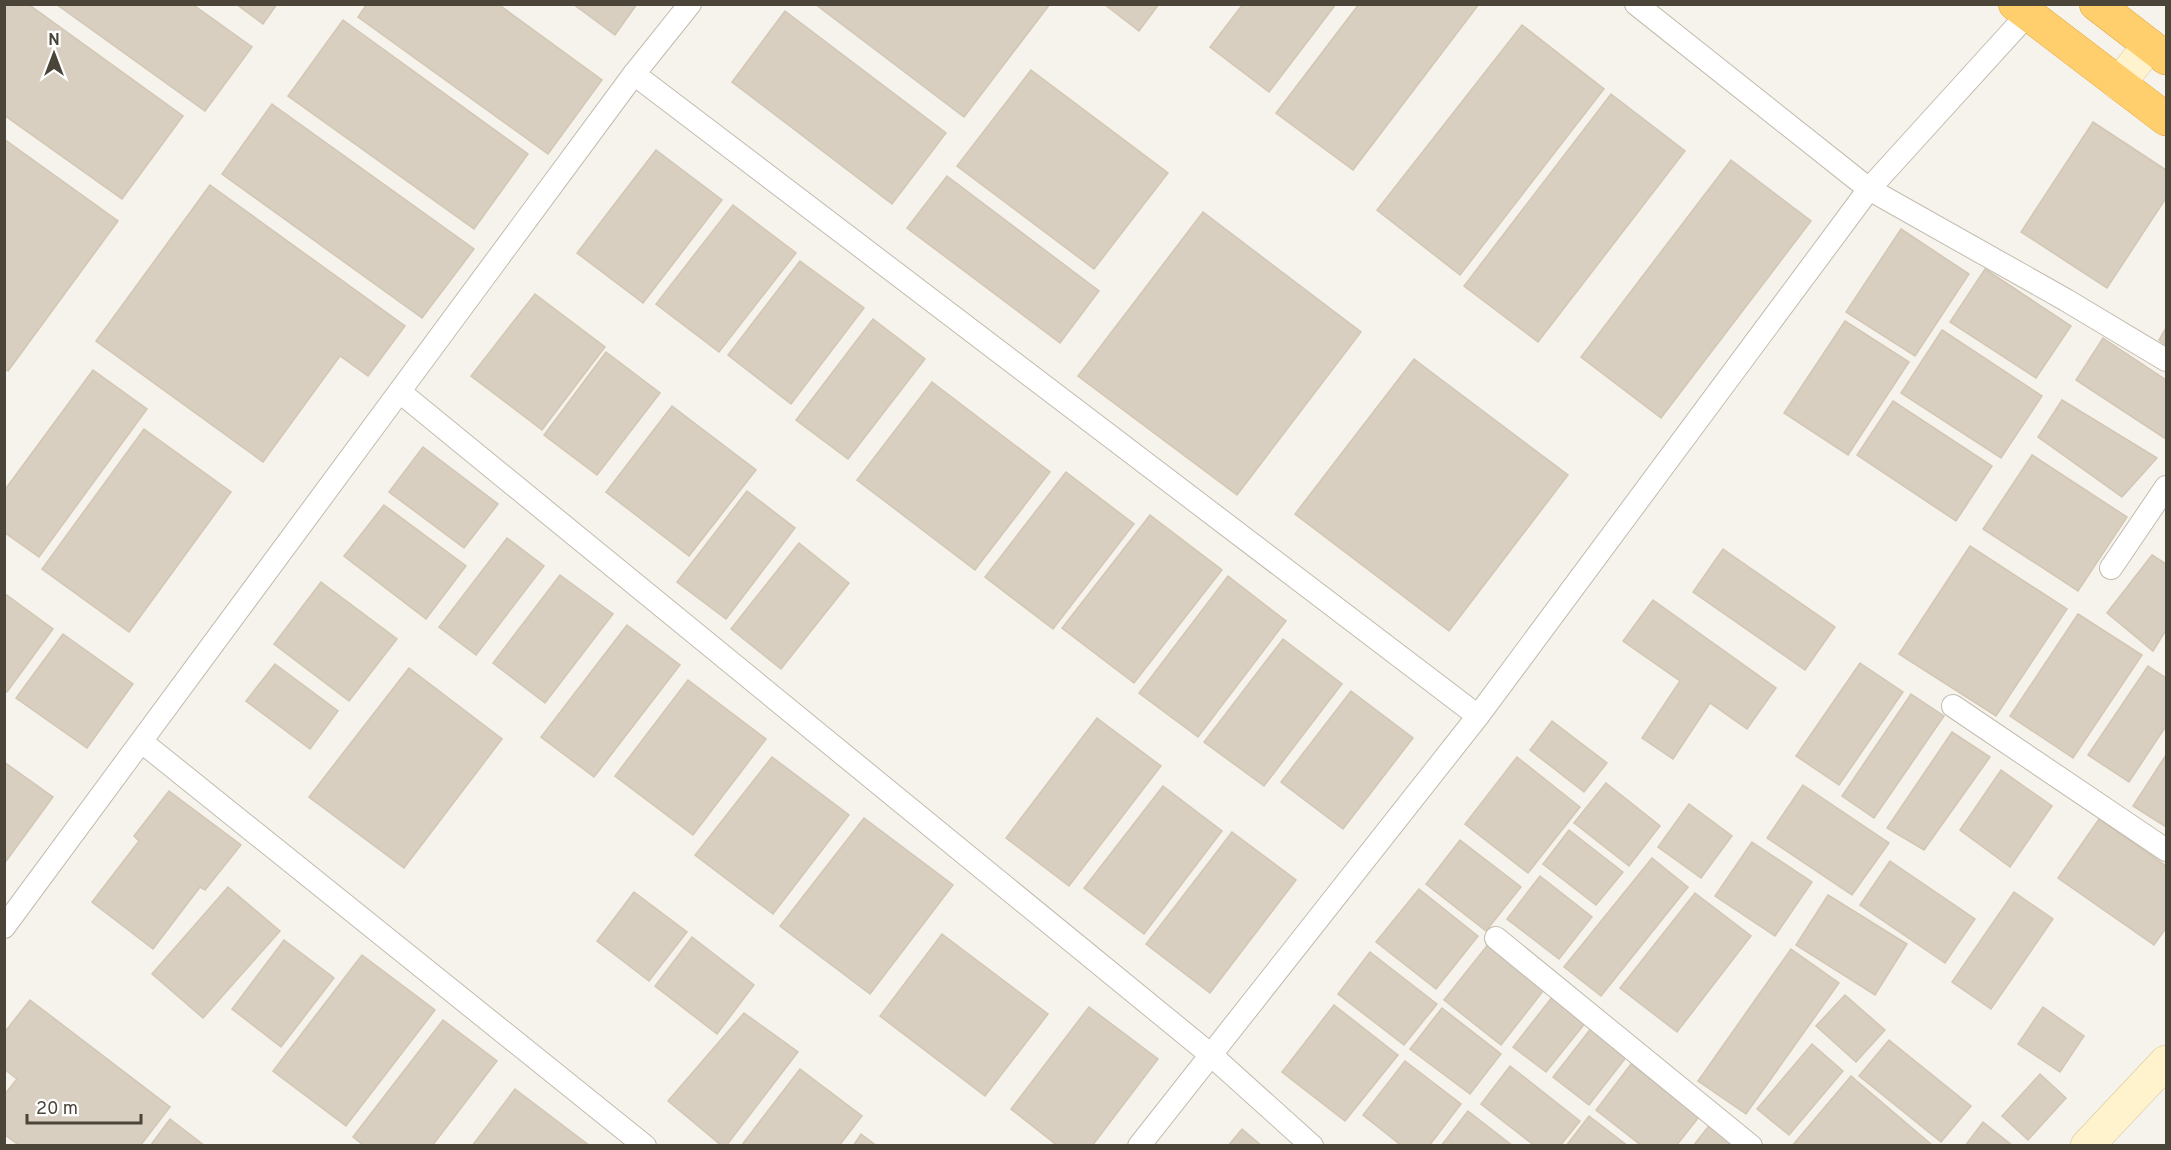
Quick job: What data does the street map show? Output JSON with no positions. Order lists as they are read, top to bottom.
{
  "scale_bar": "20 m",
  "north": "top"
}
